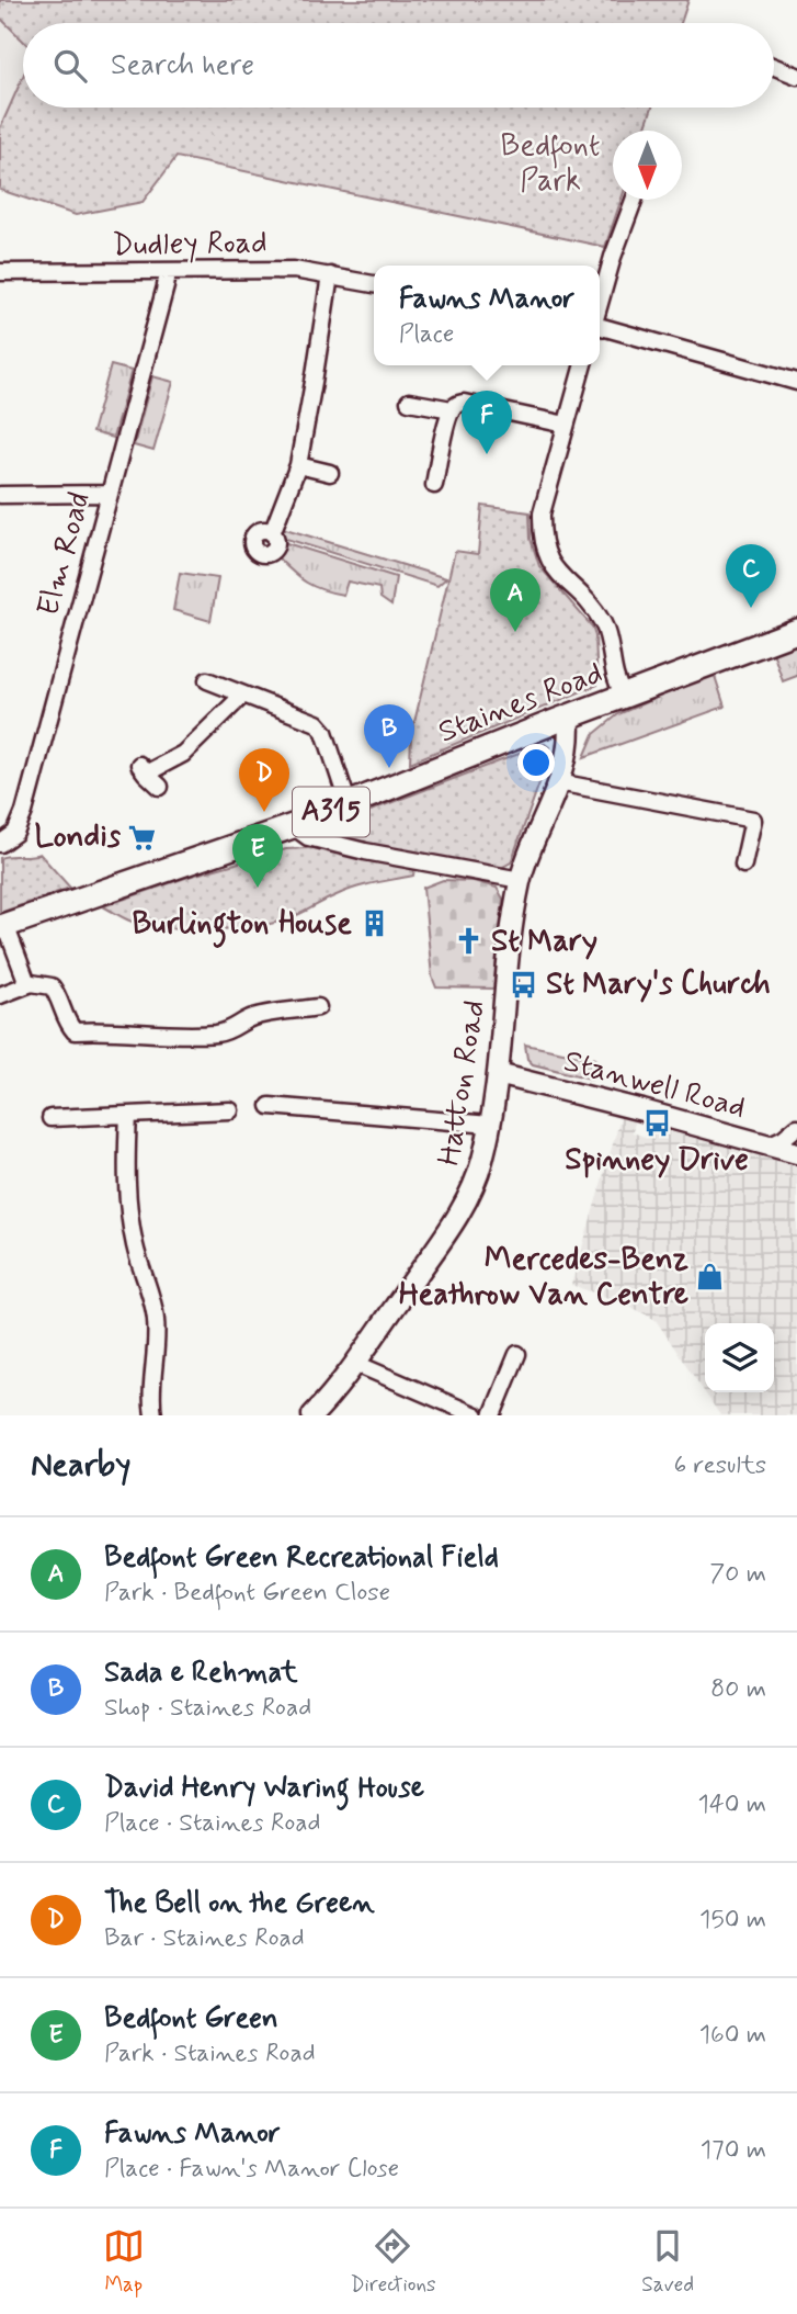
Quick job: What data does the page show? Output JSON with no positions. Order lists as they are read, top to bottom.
{
  "streets": {
    "main road": ["Staines Road", "A315"],
    "street": [
      "Dudley Road",
      "Elm Road",
      "Hatton Road",
      "Stanwell Road"
    ]
  },
  "crossings": [
    ["Dudley Road", "Elm Road"],
    ["Staines Road", "Hatton Road"],
    ["Hatton Road", "Stanwell Road"]
  ],
  "parks": ["Bedfont Park"],
  "places": {
    "supermarket": ["Londis"],
    "building": ["Burlington House"],
    "church": ["St Mary"],
    "bus stop": ["St Mary's Church", "Spinney Drive"],
    "shop": ["Mercedes-Benz Heathrow Van Centre"]
  },
  "north": "bottom",
  "page": {
    "search": "Search here",
    "popup": ["Fawns Manor", "Place"],
    "pins": [
      "F",
      "C",
      "A",
      "B",
      "D",
      "E"
    ],
    "heading": ["Nearby", "6 results"],
    "list": [
      {
        "mark": "A",
        "name": "Bedfont Green Recreational Field",
        "note": "Park · Bedfont Green Close",
        "value": "70 m"
      },
      {
        "mark": "B",
        "name": "Sada e Rehmat",
        "note": "Shop · Staines Road",
        "value": "80 m"
      },
      {
        "mark": "C",
        "name": "David Henry Waring House",
        "note": "Place · Staines Road",
        "value": "140 m"
      },
      {
        "mark": "D",
        "name": "The Bell on the Green",
        "note": "Bar · Staines Road",
        "value": "150 m"
      },
      {
        "mark": "E",
        "name": "Bedfont Green",
        "note": "Park · Staines Road",
        "value": "160 m"
      },
      {
        "mark": "F",
        "name": "Fawns Manor",
        "note": "Place · Fawn's Manor Close",
        "value": "170 m"
      }
    ],
    "nav": ["Map", "Directions", "Saved"]
  }
}
